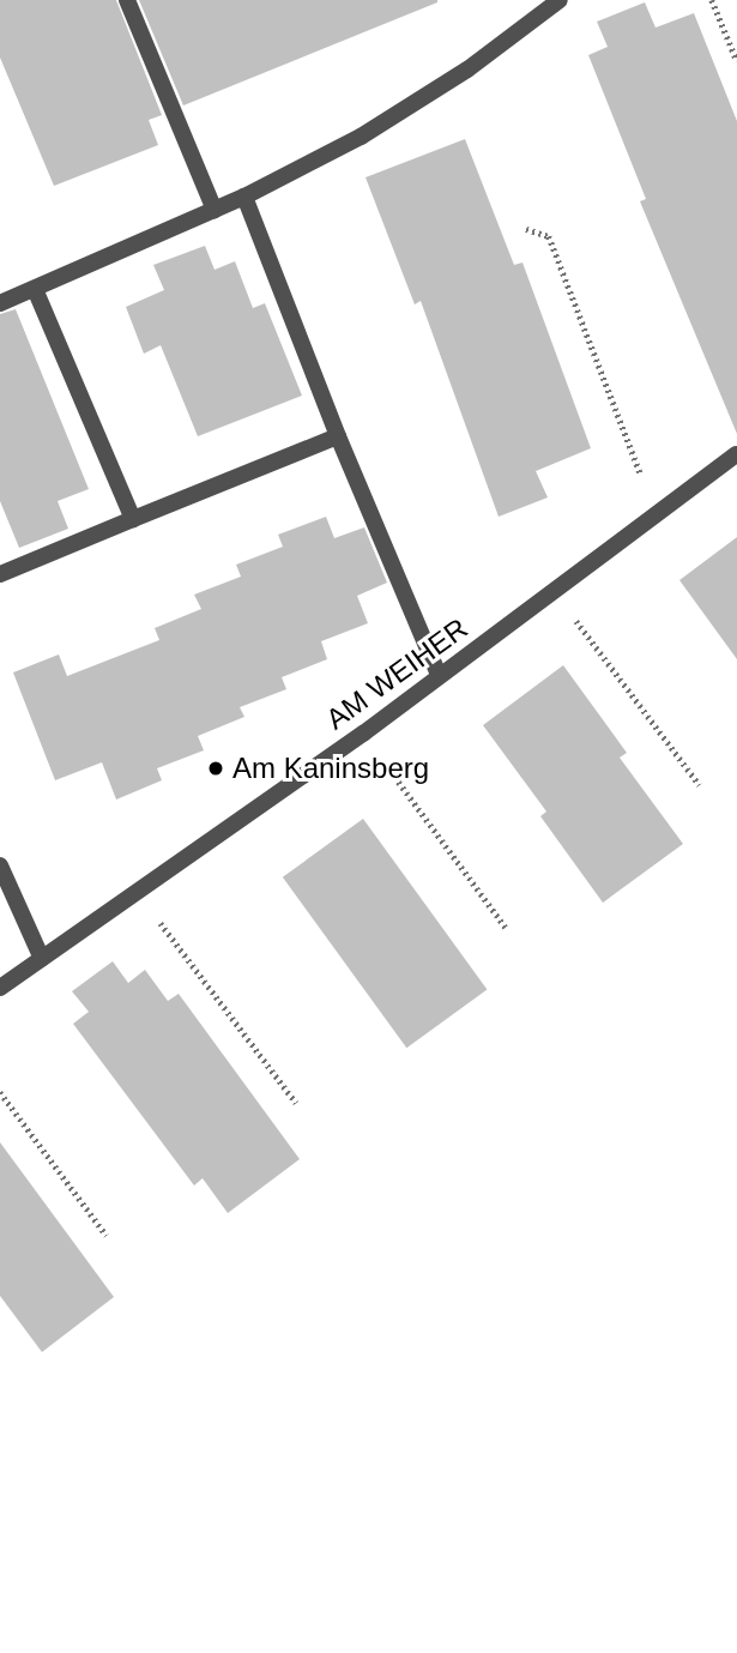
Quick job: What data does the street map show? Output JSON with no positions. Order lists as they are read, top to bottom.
{
  "streets": {
    "street": ["AM WEIHER"]
  },
  "places": ["Am Kaninsberg"]
}
